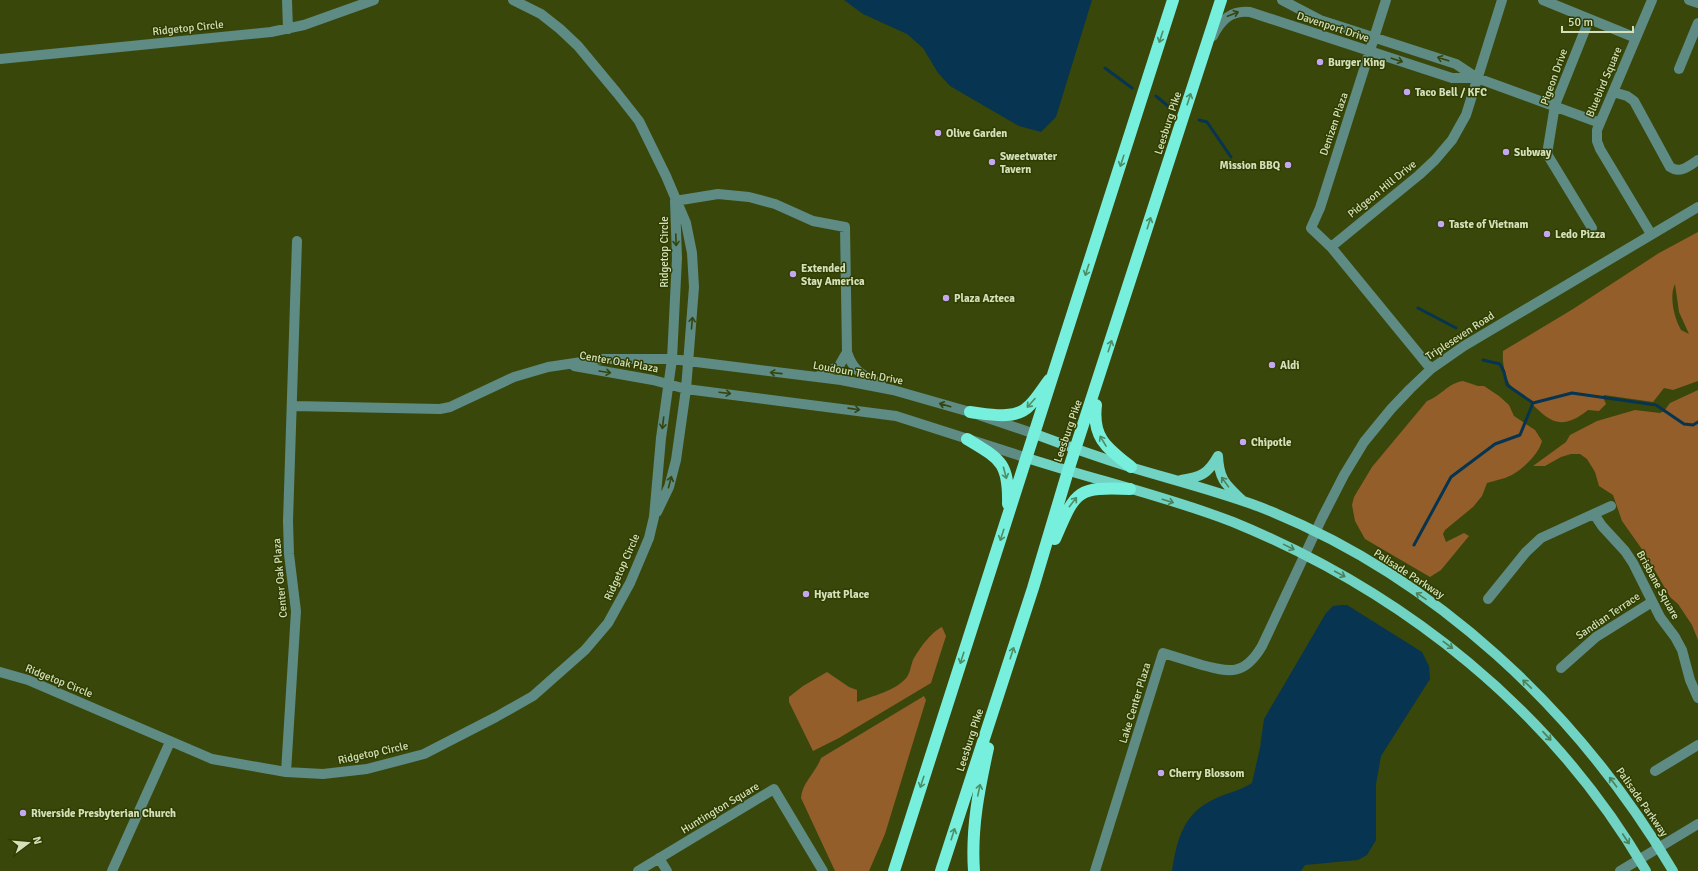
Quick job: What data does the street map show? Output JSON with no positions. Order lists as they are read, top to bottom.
{
  "streets": {
    "highway": ["Leesburg Pike"],
    "main road": ["Palisade Parkway"],
    "street": [
      "Davenport Drive",
      "Ridgetop Circle",
      "Pigeon Drive",
      "Bluebird Square",
      "Denizen Plaza",
      "Pidgeon Hill Drive",
      "Tripleseven Road",
      "Center Oak Plaza",
      "Loudoun Tech Drive",
      "Brisbane Square",
      "Sandian Terrace",
      "Lake Center Plaza",
      "Huntington Square"
    ]
  },
  "crossings": [
    ["Davenport Drive", "Pigeon Drive"],
    ["Davenport Drive", "Bluebird Square"],
    ["Davenport Drive", "Leesburg Pike"],
    ["Davenport Drive", "Denizen Plaza"],
    ["Davenport Drive", "Pidgeon Hill Drive"],
    ["Ridgetop Circle", "Center Oak Plaza"],
    ["Ridgetop Circle", "Loudoun Tech Drive"],
    ["Bluebird Square", "Tripleseven Road"],
    ["Leesburg Pike", "Palisade Parkway"],
    ["Denizen Plaza", "Pidgeon Hill Drive"],
    ["Tripleseven Road", "Palisade Parkway"],
    ["Tripleseven Road", "Lake Center Plaza"],
    ["Center Oak Plaza", "Loudoun Tech Drive"],
    ["Loudoun Tech Drive", "Palisade Parkway"],
    ["Brisbane Square", "Sandian Terrace"]
  ],
  "places": [
    "Burger King",
    "Taco Bell / KFC",
    "Olive Garden",
    "Subway",
    "Sweetwater Tavern",
    "Mission BBQ",
    "Taste of Vietnam",
    "Ledo Pizza",
    "Extended Stay America",
    "Plaza Azteca",
    "Aldi",
    "Chipotle",
    "Hyatt Place",
    "Cherry Blossom",
    "Riverside Presbyterian Church"
  ],
  "scale_bar": "50 m",
  "north": "right"
}
